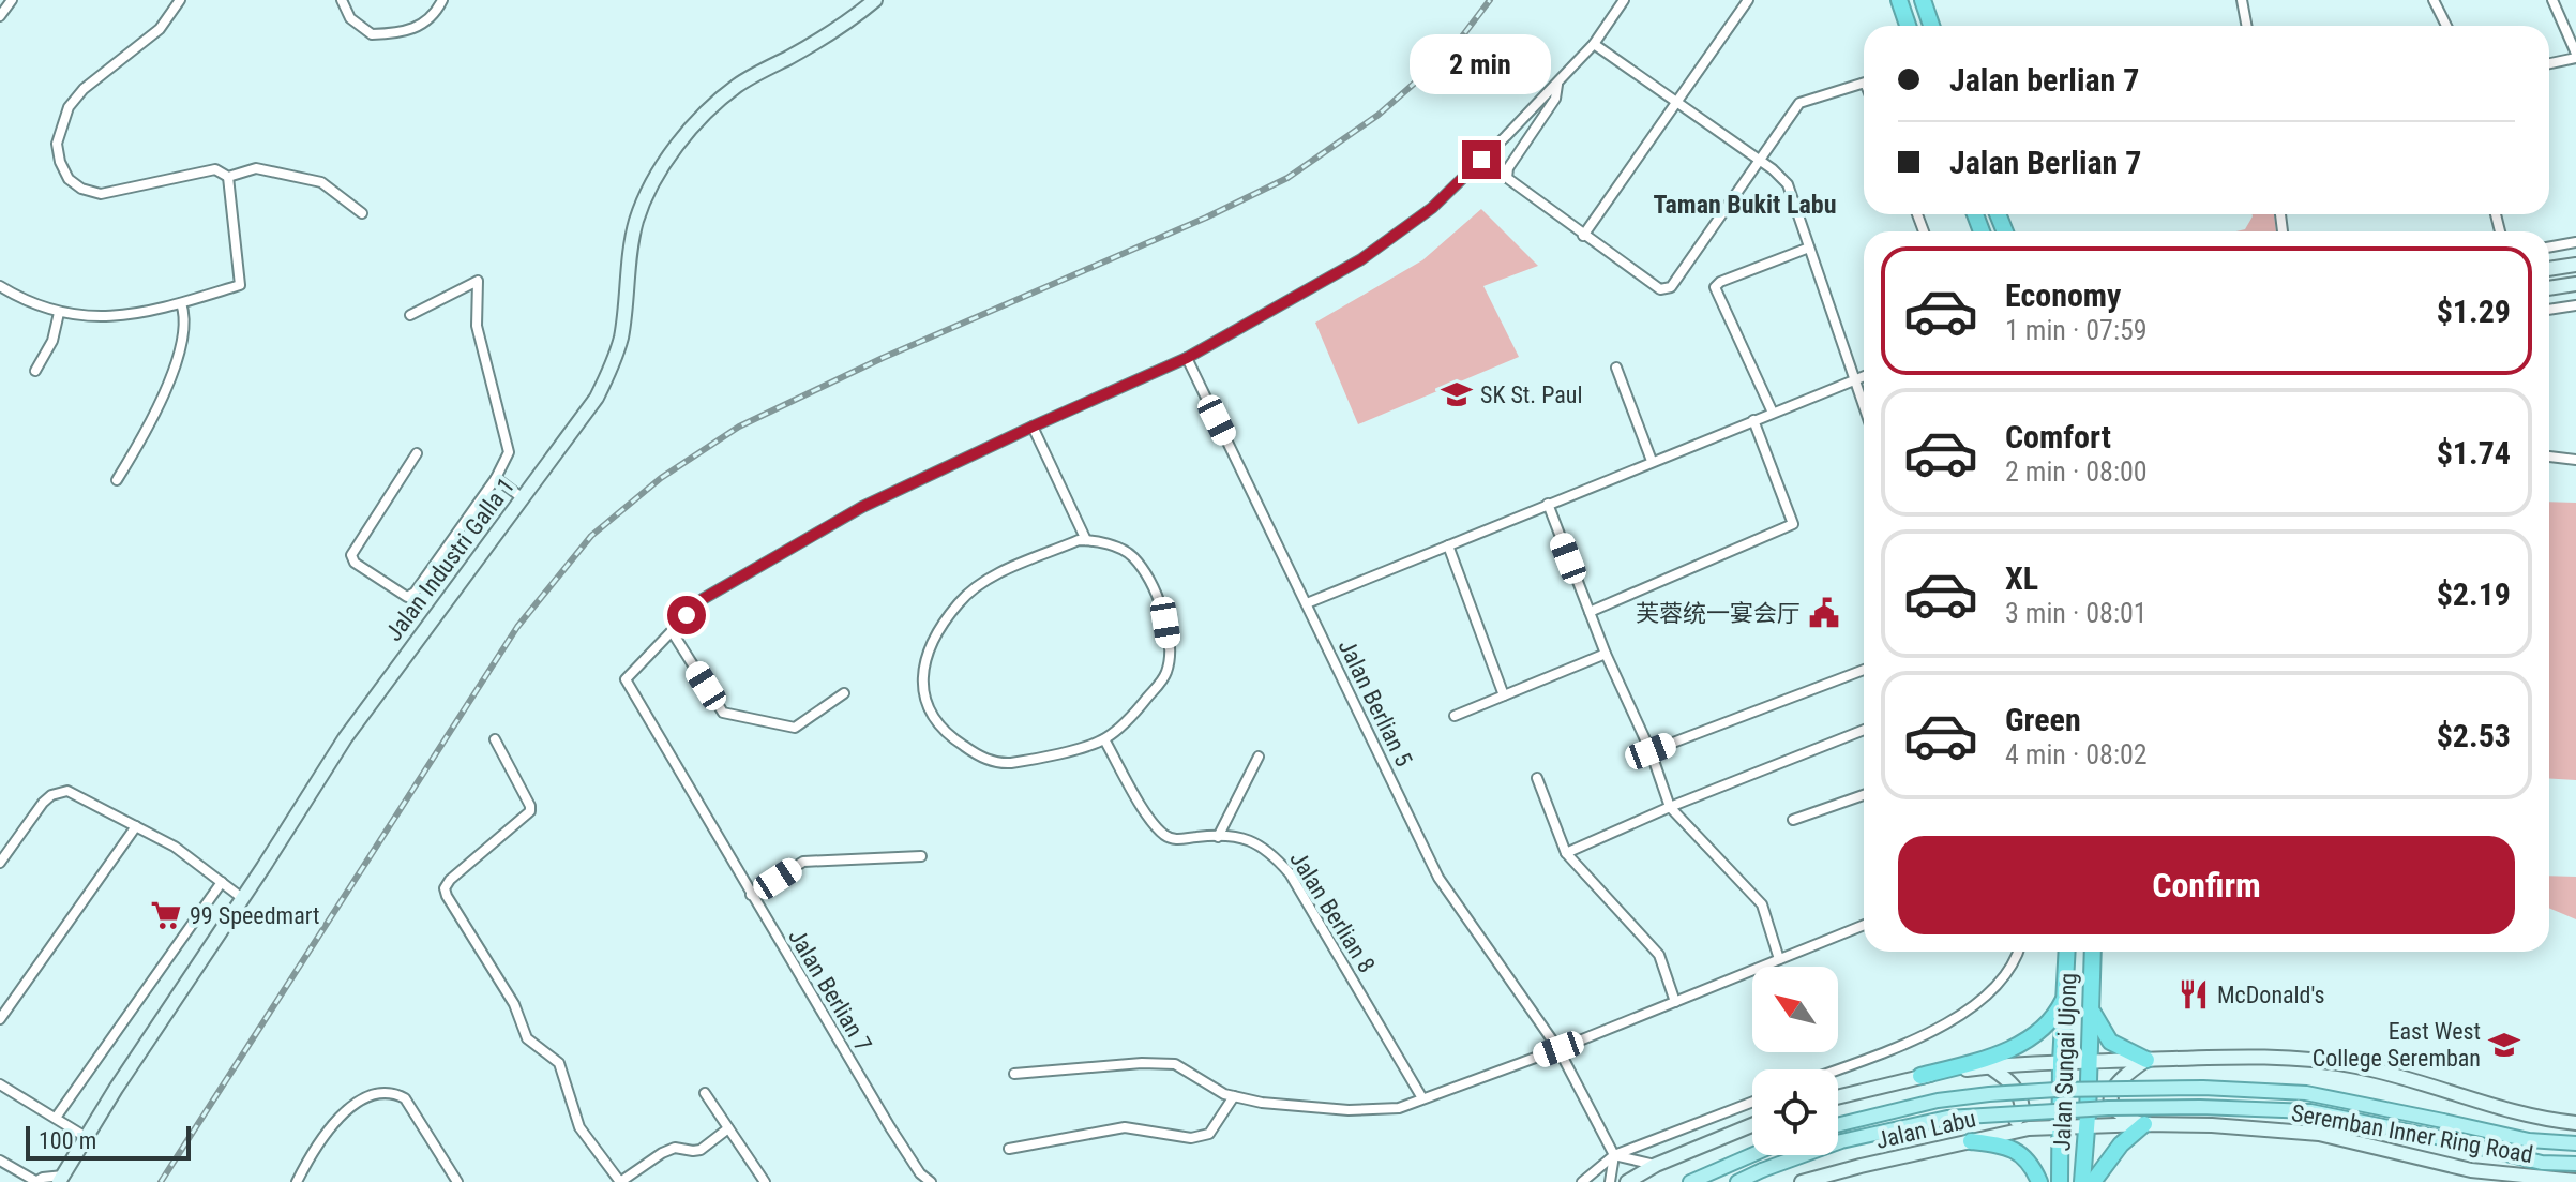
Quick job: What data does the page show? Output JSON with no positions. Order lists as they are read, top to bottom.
{
  "streets": {
    "highway": ["Jalan Sungai Ujong"],
    "main road": ["Jalan Industri Galla 1", "Jalan Labu", "Seremban Inner Ring Road"],
    "street": ["Jalan Berlian 5", "Jalan Berlian 8", "Jalan Berlian 7"]
  },
  "crossings": [
    ["Jalan Sungai Ujong", "Jalan Labu"],
    ["Jalan Sungai Ujong", "Seremban Inner Ring Road"],
    ["Jalan Labu", "Seremban Inner Ring Road"]
  ],
  "districts": ["Taman Bukit Labu"],
  "places": {
    "school or university": ["SK St. Paul", "East West College Seremban"],
    "public building": ["芙蓉统一宴会厅"],
    "supermarket": ["99 Speedmart"],
    "restaurant": ["McDonald's"]
  },
  "scale_bar": "100 m",
  "north": "top left",
  "page": {
    "banner": ["Jalan berlian 7", "Jalan Berlian 7"],
    "bubble": "2 min",
    "list": [
      {
        "name": "Economy",
        "note": "1 min · 07:59",
        "value": "$1.29"
      },
      {
        "name": "Comfort",
        "note": "2 min · 08:00",
        "value": "$1.74"
      },
      {
        "name": "XL",
        "note": "3 min · 08:01",
        "value": "$2.19"
      },
      {
        "name": "Green",
        "note": "4 min · 08:02",
        "value": "$2.53"
      }
    ],
    "buttons": "Confirm",
    "scale": "100 m"
  }
}
